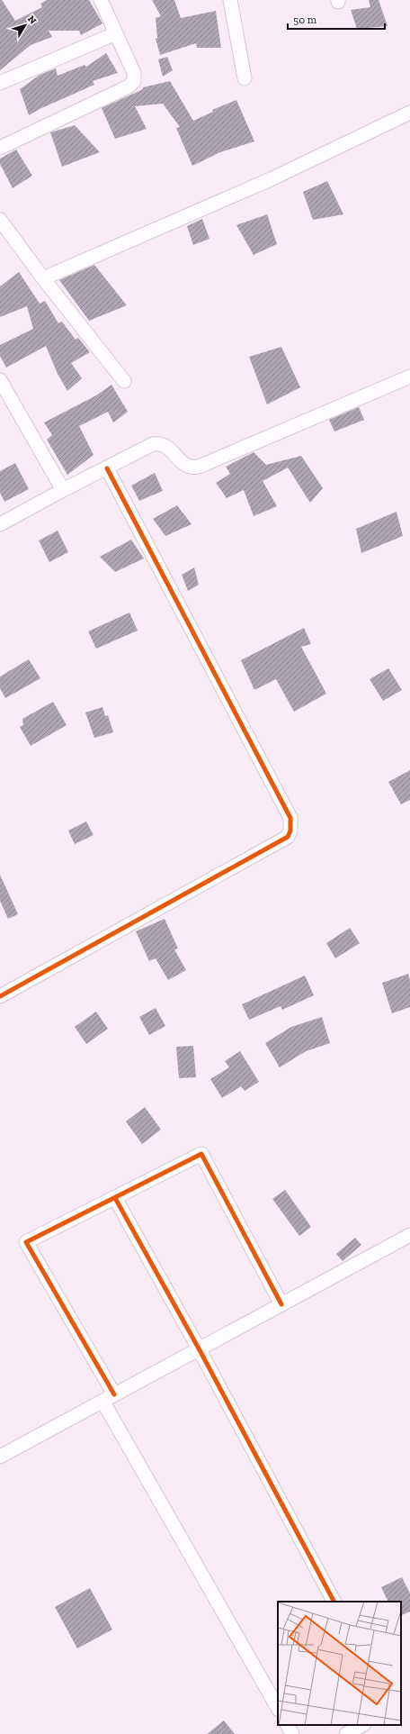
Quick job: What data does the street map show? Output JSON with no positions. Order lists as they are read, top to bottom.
{
  "scale_bar": "50 m",
  "north": "top right"
}
